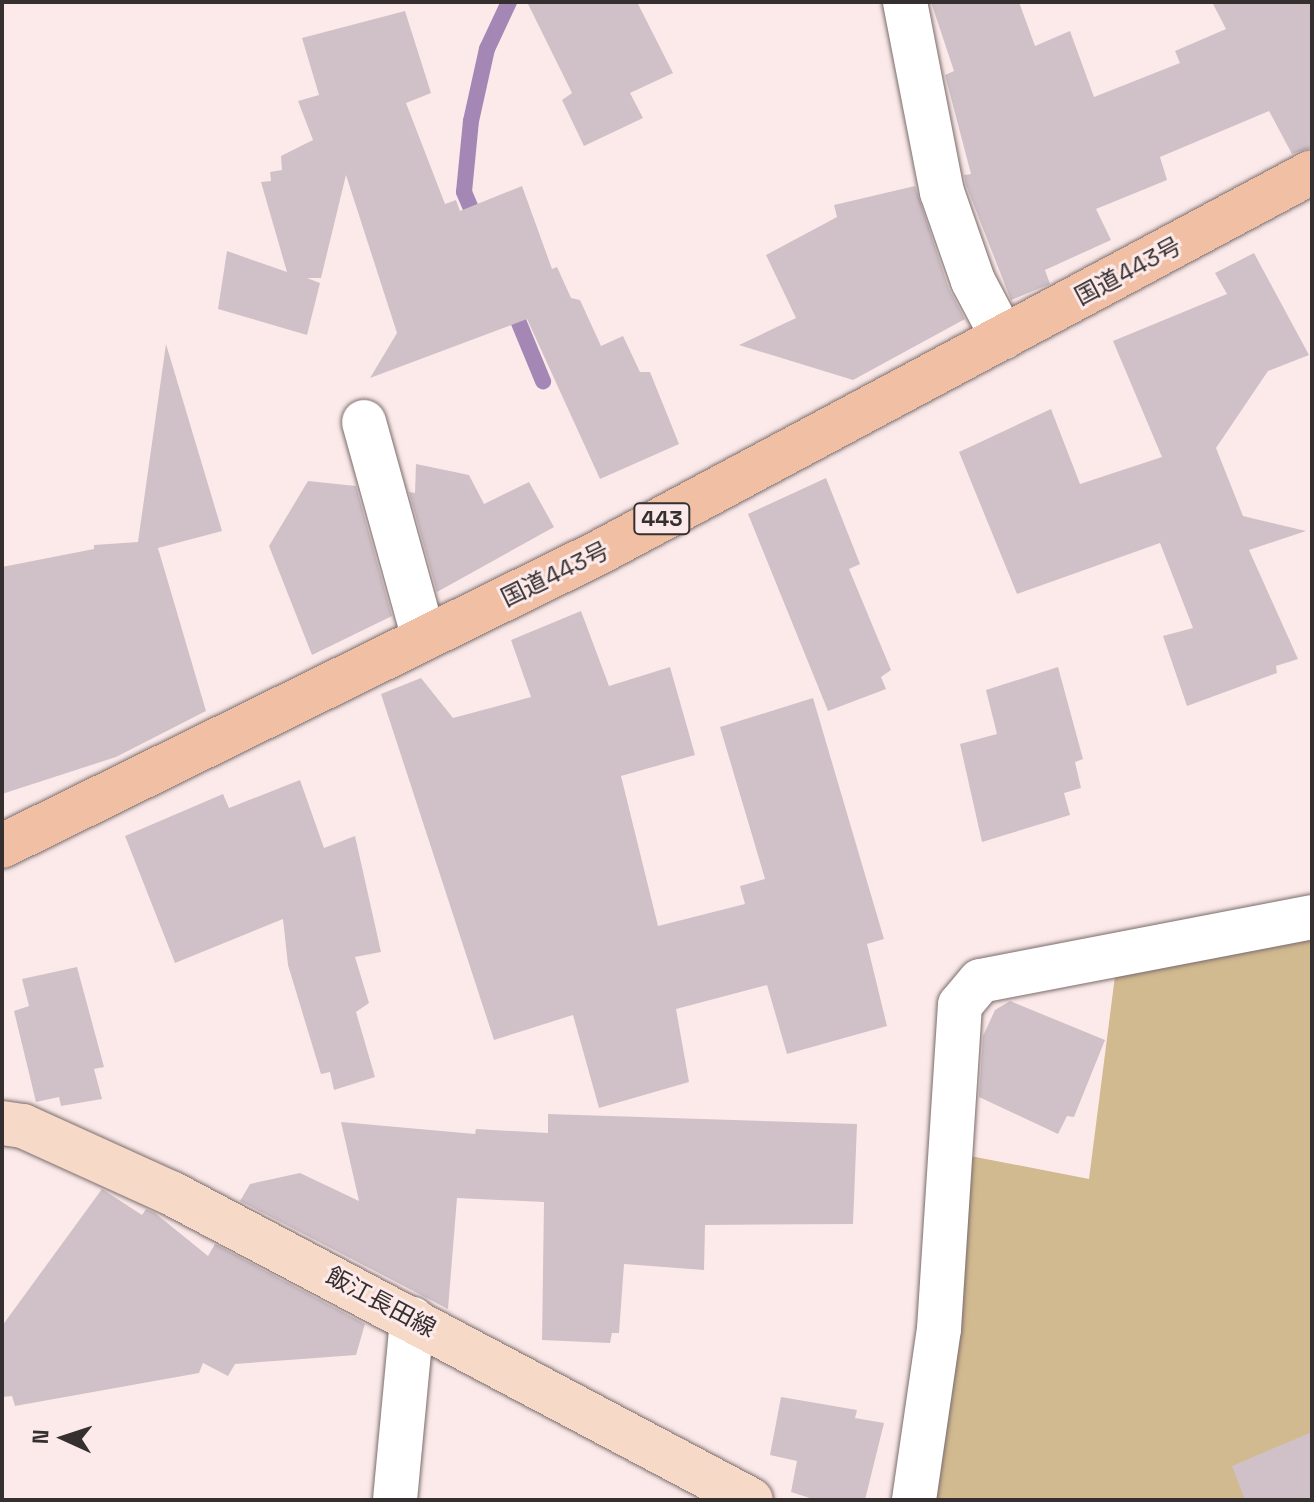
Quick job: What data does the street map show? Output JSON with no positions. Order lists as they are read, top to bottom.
{
  "streets": {
    "highway": ["国道443号", "443"],
    "main road": ["飯江長田線"]
  },
  "north": "left"
}
